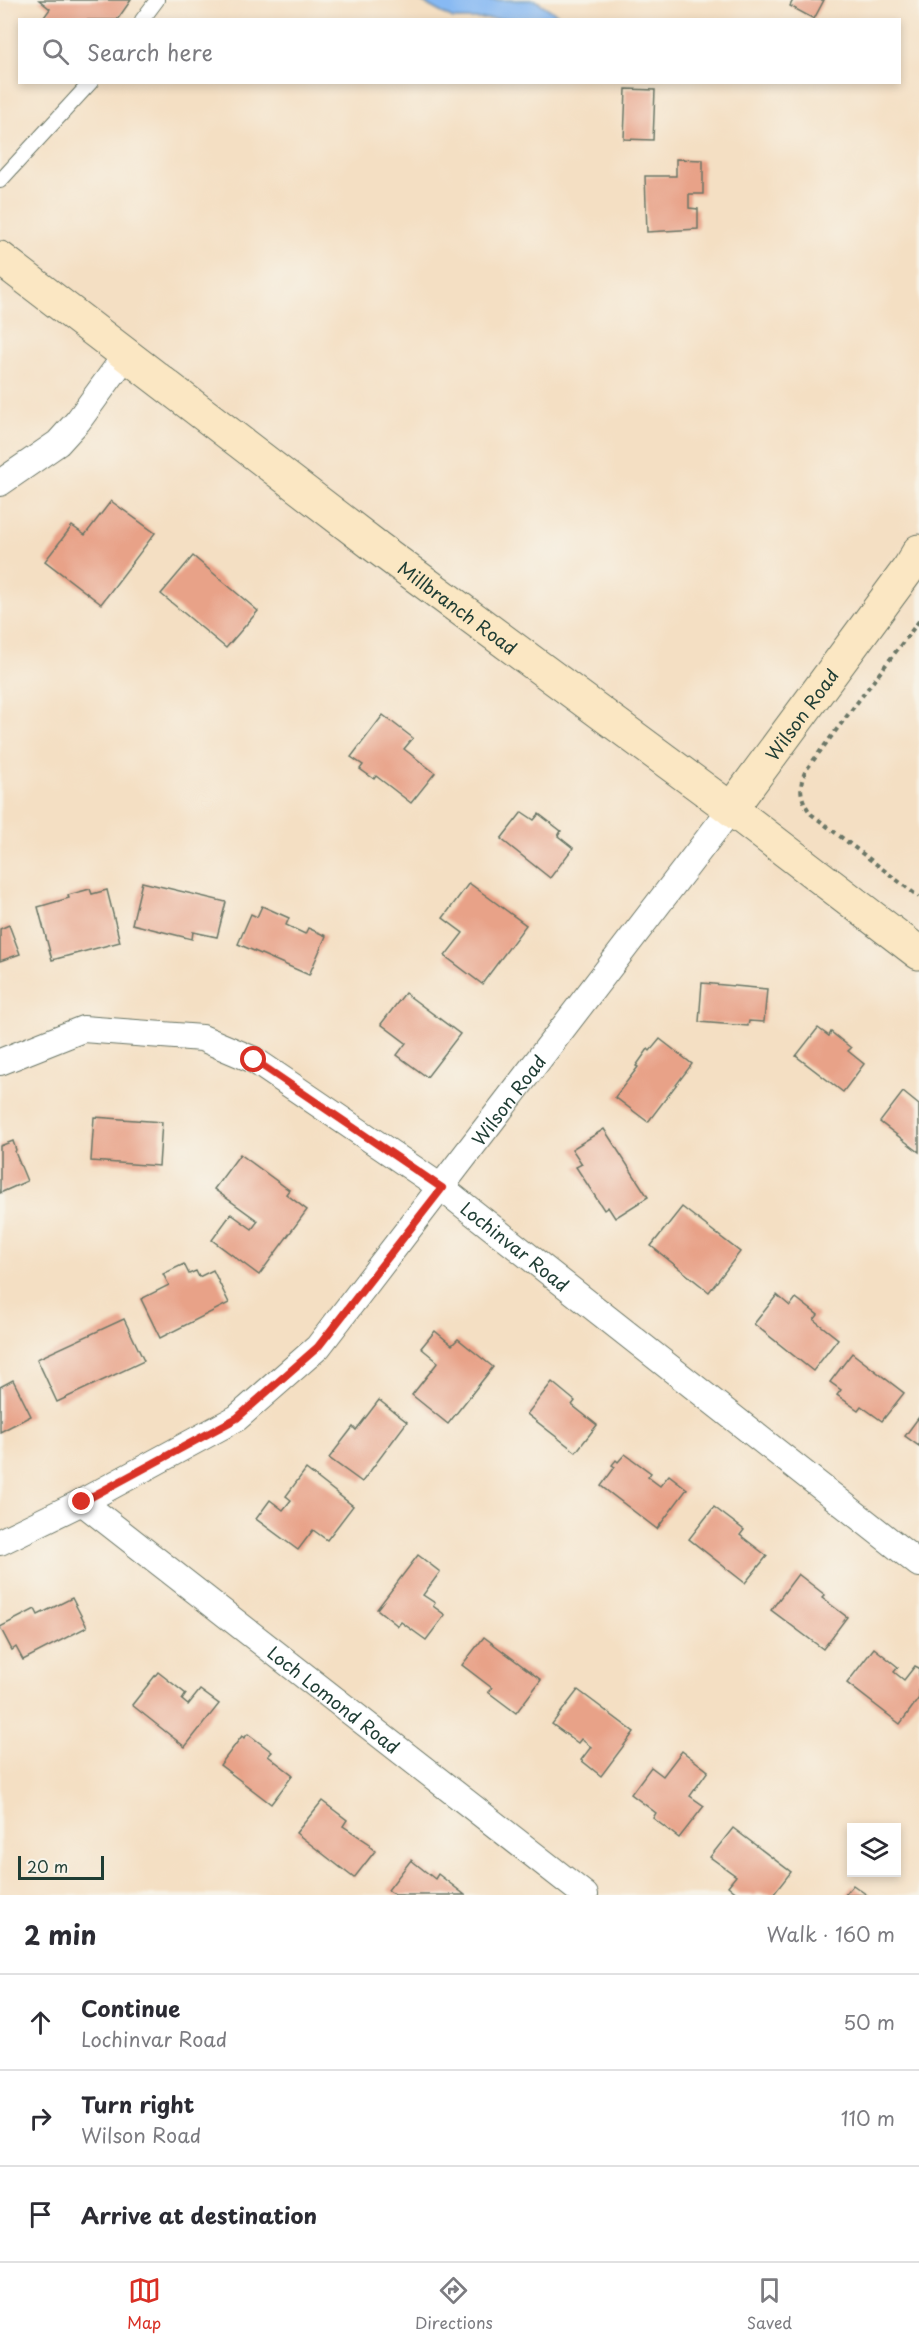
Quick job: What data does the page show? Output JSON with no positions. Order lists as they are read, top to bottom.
{
  "streets": {
    "main road": ["Millbranch Road", "Wilson Road"],
    "street": ["Lochinvar Road", "Loch Lomond Road"]
  },
  "crossings": [
    ["Millbranch Road", "Wilson Road"],
    ["Wilson Road", "Lochinvar Road"],
    ["Wilson Road", "Loch Lomond Road"]
  ],
  "scale_bar": "20 m",
  "page": {
    "search": "Search here",
    "scale": "20 m",
    "heading": ["2 min", "Walk · 160 m"],
    "list": [
      ["Continue", "Lochinvar Road", "50 m"],
      ["Turn right", "Wilson Road", "110 m"],
      "Arrive at destination"
    ],
    "nav": ["Map", "Directions", "Saved"]
  }
}
